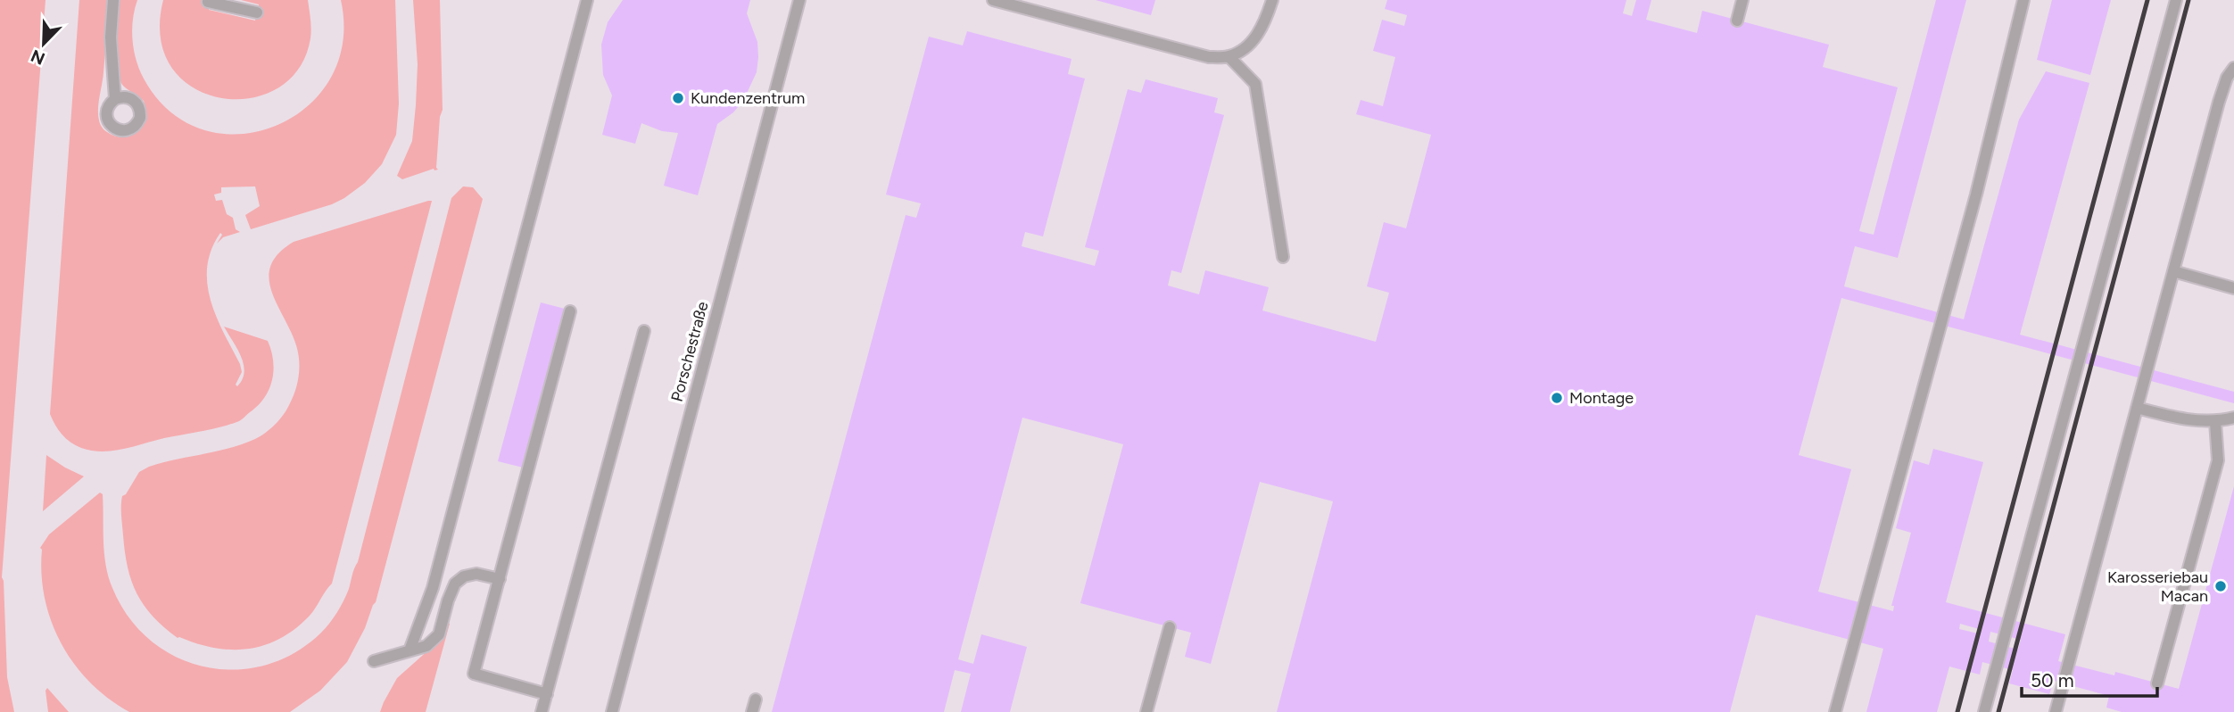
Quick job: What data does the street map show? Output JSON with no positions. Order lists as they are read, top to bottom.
{
  "streets": {
    "lane": ["Porschestraße"]
  },
  "places": ["Kundenzentrum", "Montage", "Karosseriebau Macan"],
  "scale_bar": "50 m",
  "north": "bottom left"
}
